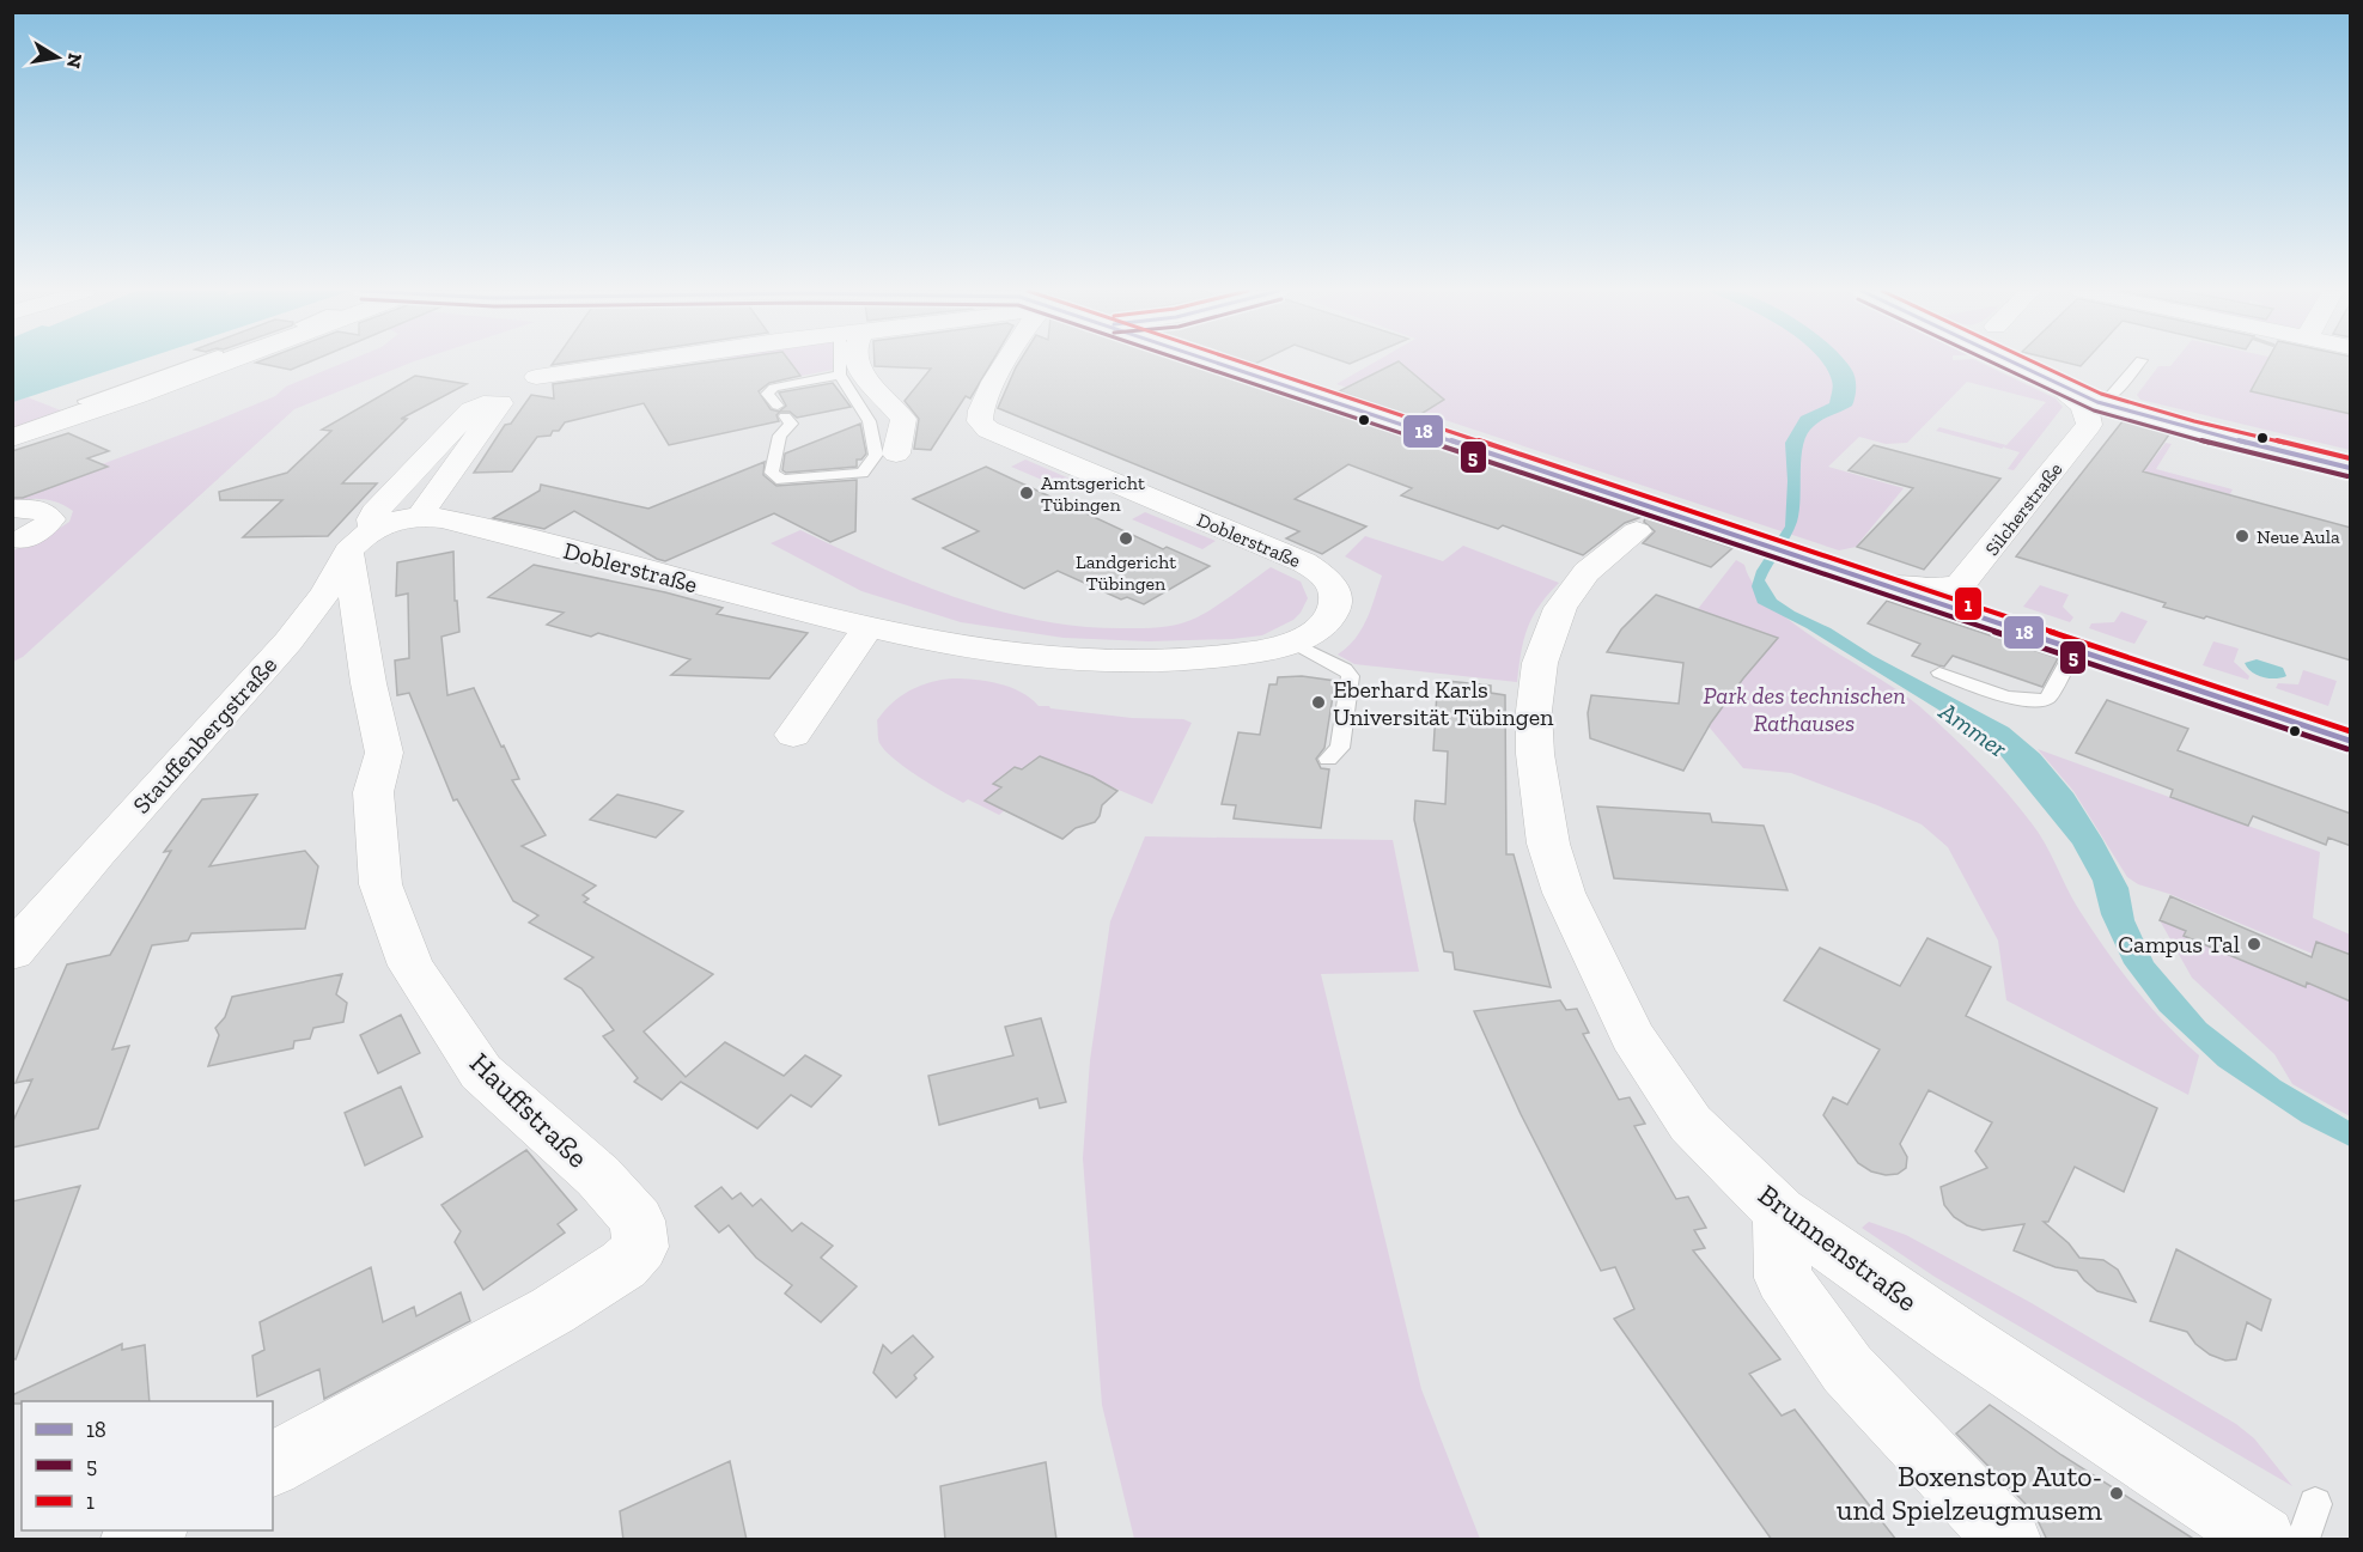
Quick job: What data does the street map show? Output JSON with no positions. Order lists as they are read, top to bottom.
{
  "streets": {
    "street": [
      "Silcherstraße",
      "Doblerstraße",
      "Stauffenbergstraße",
      "Hauffstraße",
      "Brunnenstraße"
    ]
  },
  "crossings": [
    ["Doblerstraße", "Stauffenbergstraße"],
    ["Doblerstraße", "Hauffstraße"],
    ["Stauffenbergstraße", "Hauffstraße"]
  ],
  "water": ["Ammer"],
  "parks": ["Park des technischen Rathauses"],
  "places": [
    "Amtsgericht Tübingen",
    "Neue Aula",
    "Landgericht Tübingen",
    "Eberhard Karls Universität Tübingen",
    "Campus Tal",
    "Boxenstop Auto- und Spielzeugmusem"
  ],
  "lines": ["transit line 18", "transit line 5", "transit line 1"],
  "legend": ["18", "5", "1"],
  "north": "right"
}
